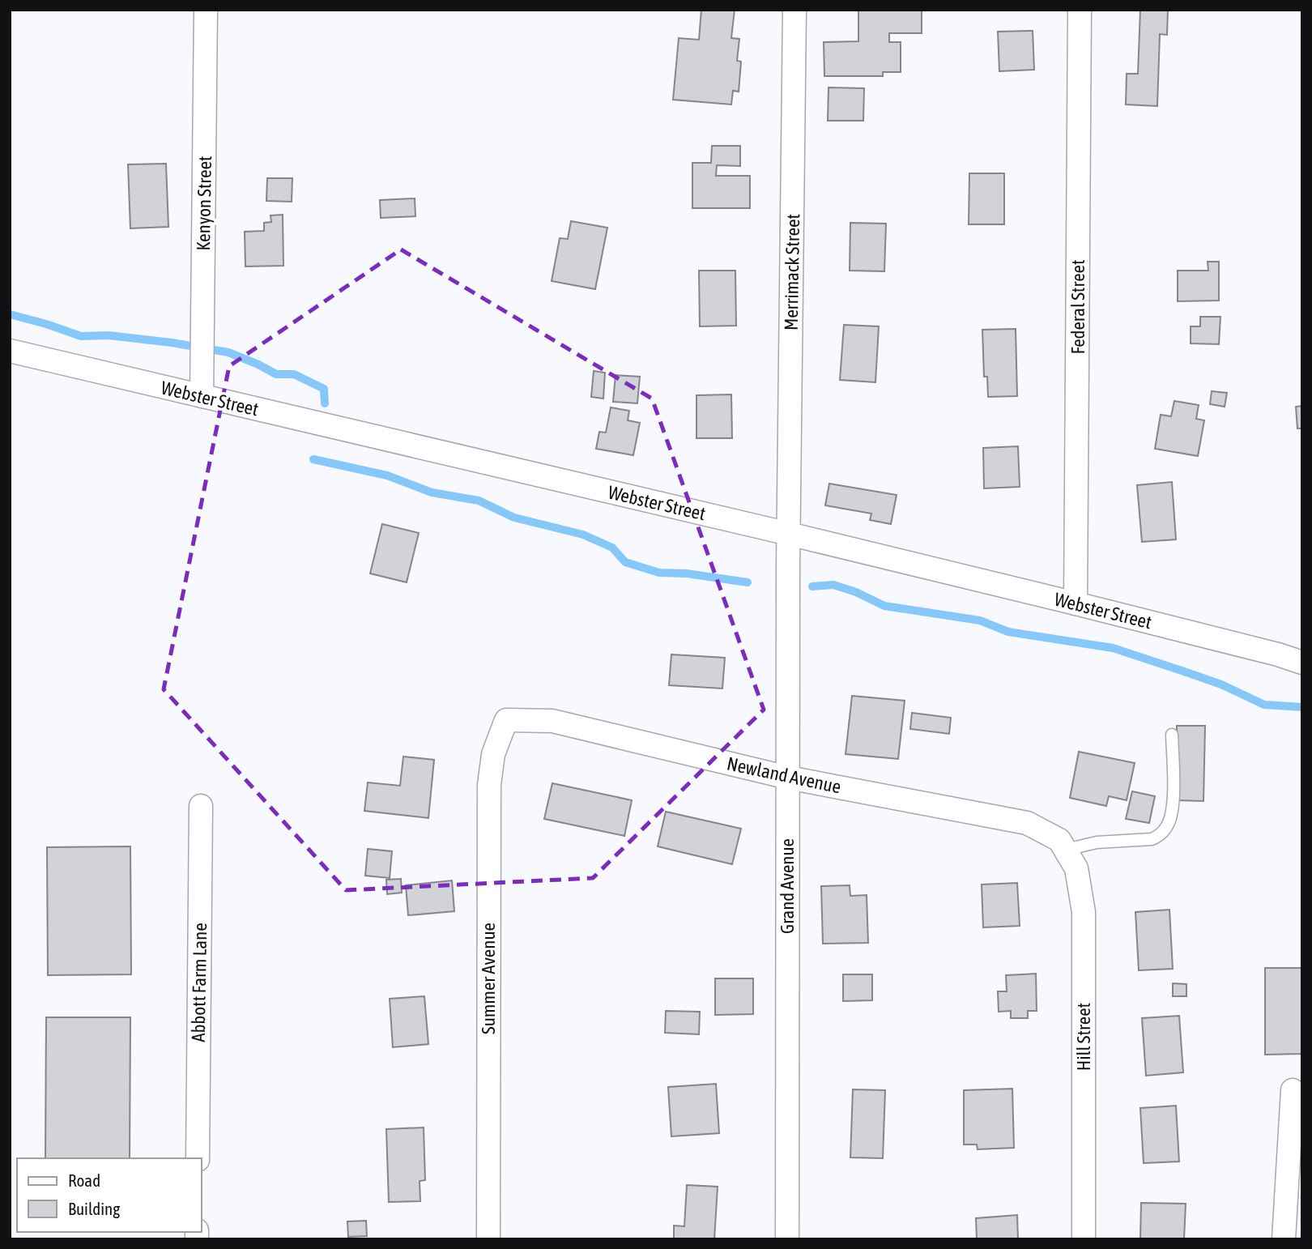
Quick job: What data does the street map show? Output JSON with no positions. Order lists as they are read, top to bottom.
{
  "streets": {
    "street": [
      "Kenyon Street",
      "Merrimack Street",
      "Federal Street",
      "Webster Street",
      "Newland Avenue",
      "Grand Avenue",
      "Summer Avenue",
      "Abbott Farm Lane",
      "Hill Street"
    ]
  },
  "crossings": [
    ["Kenyon Street", "Webster Street"],
    ["Merrimack Street", "Webster Street"],
    ["Merrimack Street", "Grand Avenue"],
    ["Federal Street", "Webster Street"],
    ["Webster Street", "Grand Avenue"],
    ["Newland Avenue", "Grand Avenue"],
    ["Newland Avenue", "Summer Avenue"],
    ["Newland Avenue", "Hill Street"]
  ],
  "legend": ["Road", "Building"]
}
